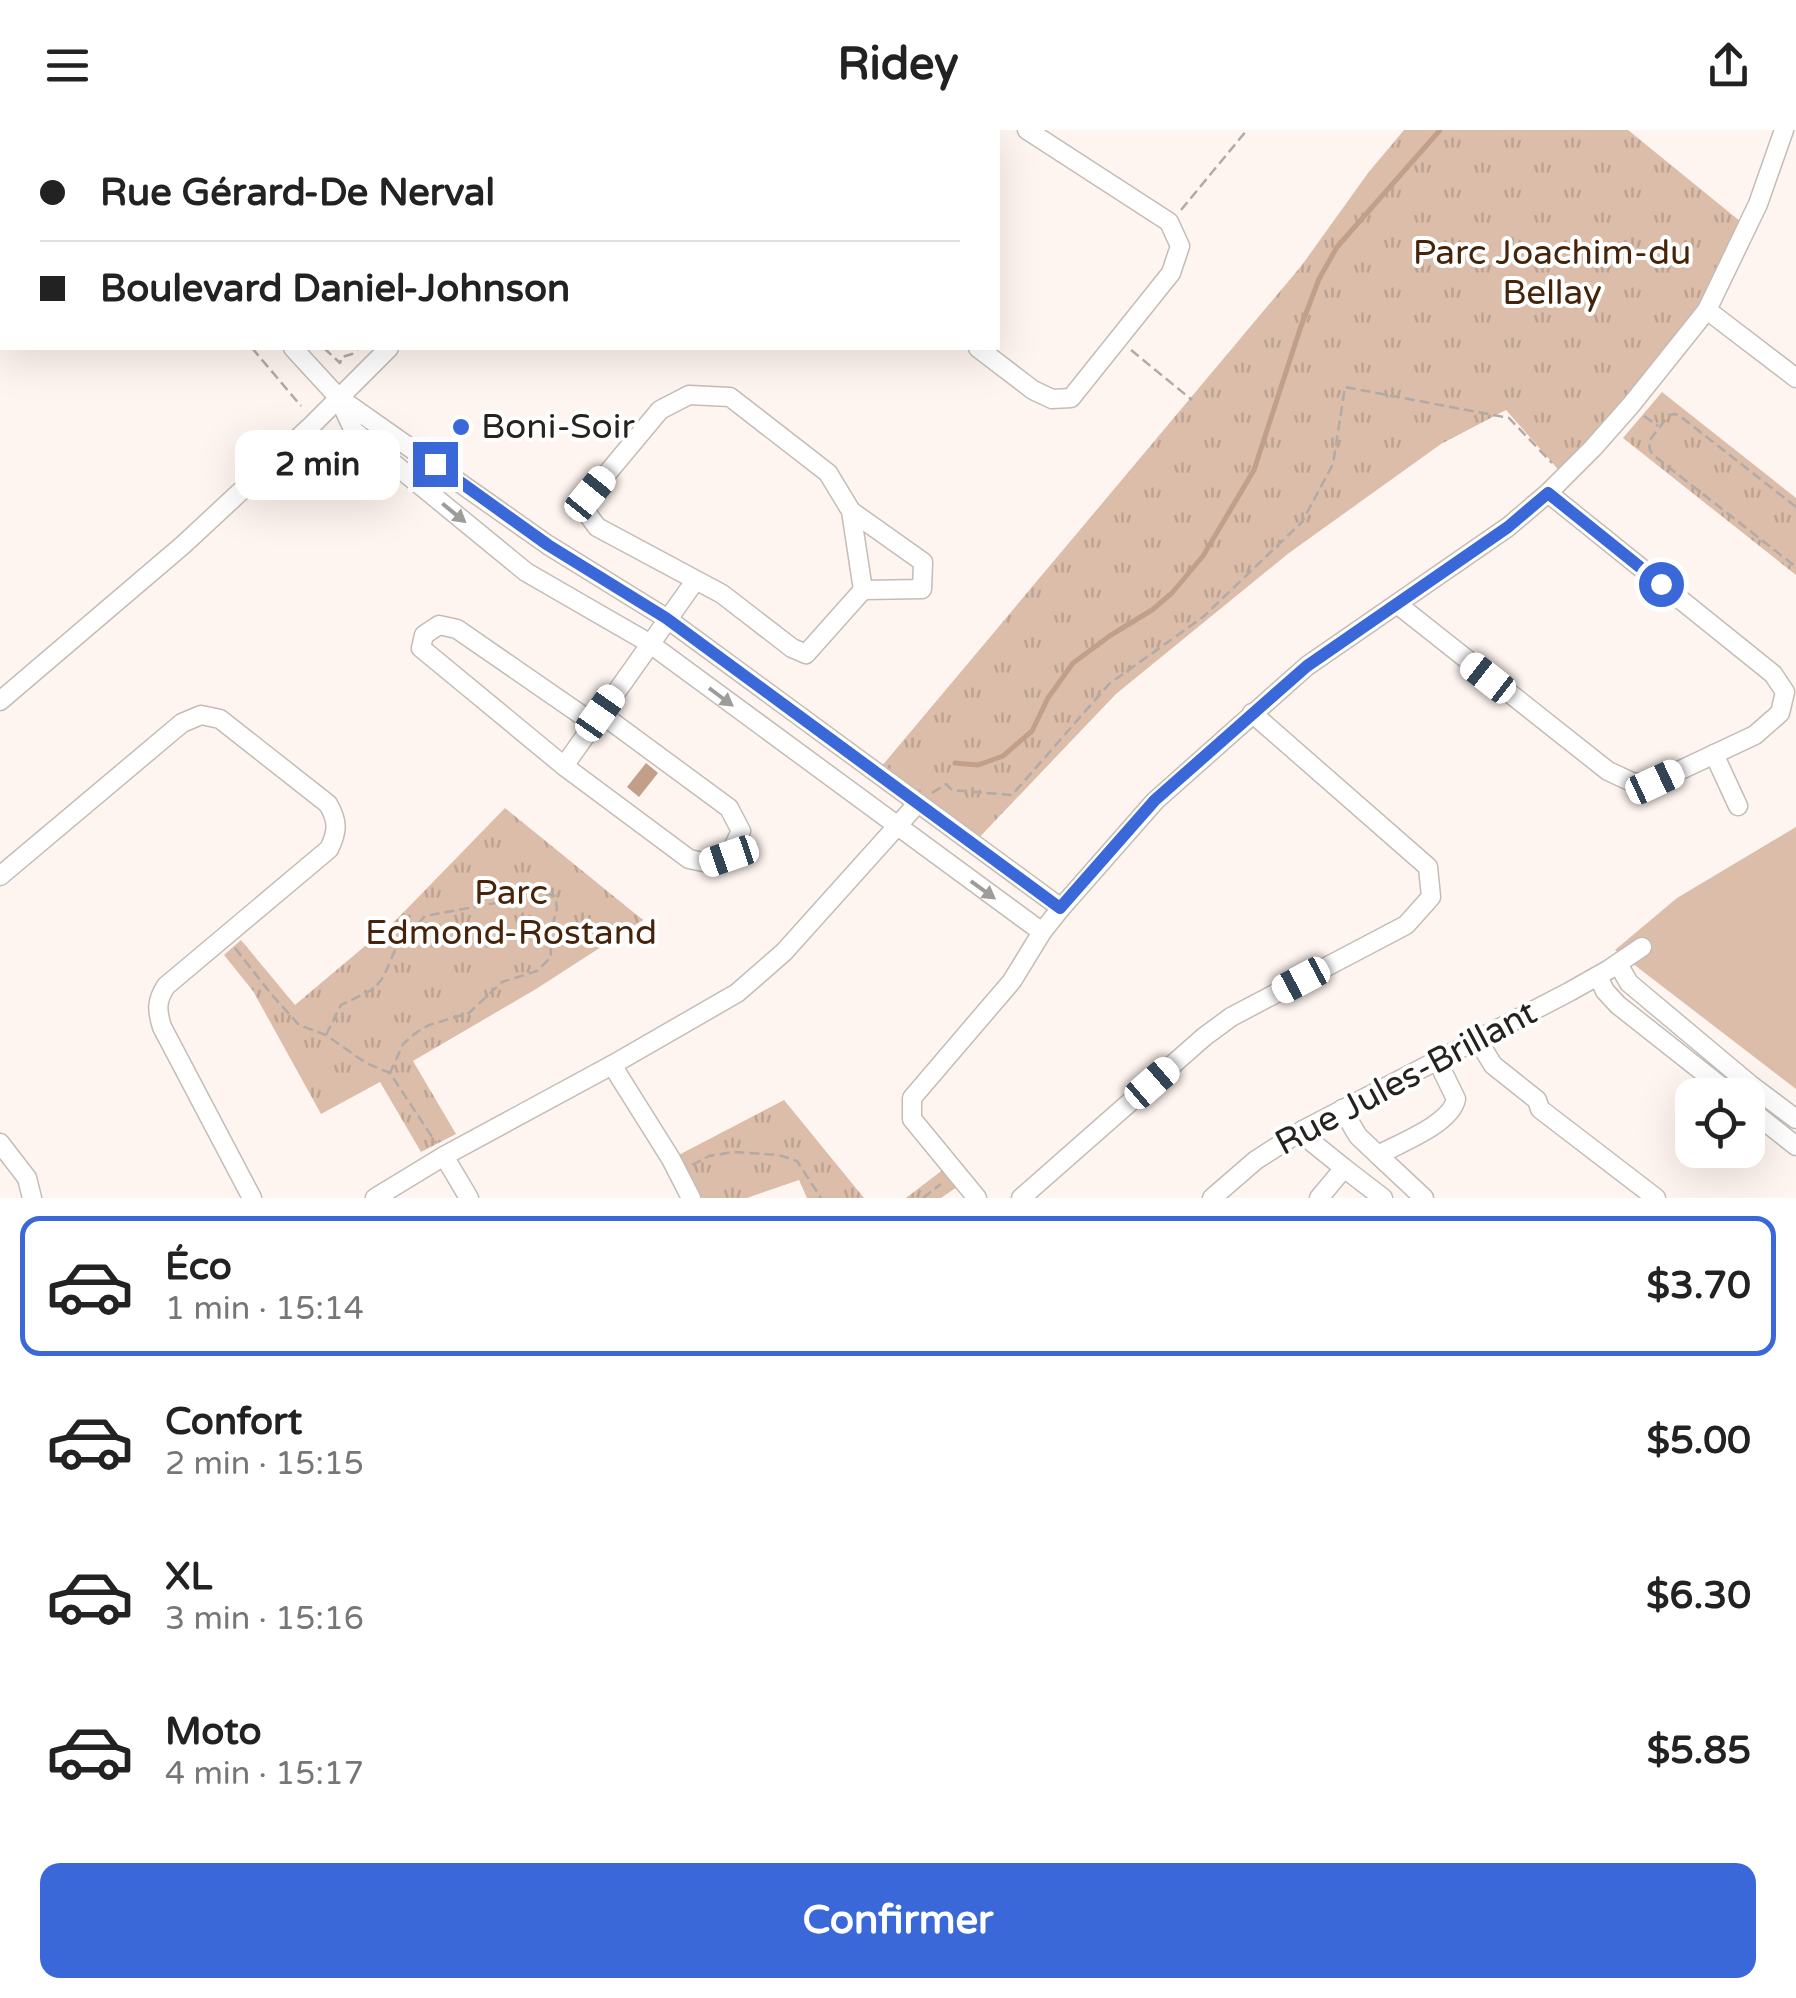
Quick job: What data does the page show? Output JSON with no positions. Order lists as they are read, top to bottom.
{
  "streets": {
    "street": ["Rue Jules-Brillant"]
  },
  "parks": ["Parc Joachim-du Bellay", "Parc Edmond-Rostand"],
  "places": ["Boni-Soir"],
  "page": {
    "header": "Ridey",
    "banner": ["Rue Gérard-De Nerval", "Boulevard Daniel-Johnson"],
    "bubble": "2 min",
    "list": [
      {
        "name": "Éco",
        "note": "1 min · 15:14",
        "value": "$3.70"
      },
      {
        "name": "Confort",
        "note": "2 min · 15:15",
        "value": "$5.00"
      },
      {
        "name": "XL",
        "note": "3 min · 15:16",
        "value": "$6.30"
      },
      {
        "name": "Moto",
        "note": "4 min · 15:17",
        "value": "$5.85"
      }
    ],
    "buttons": "Confirmer"
  }
}
